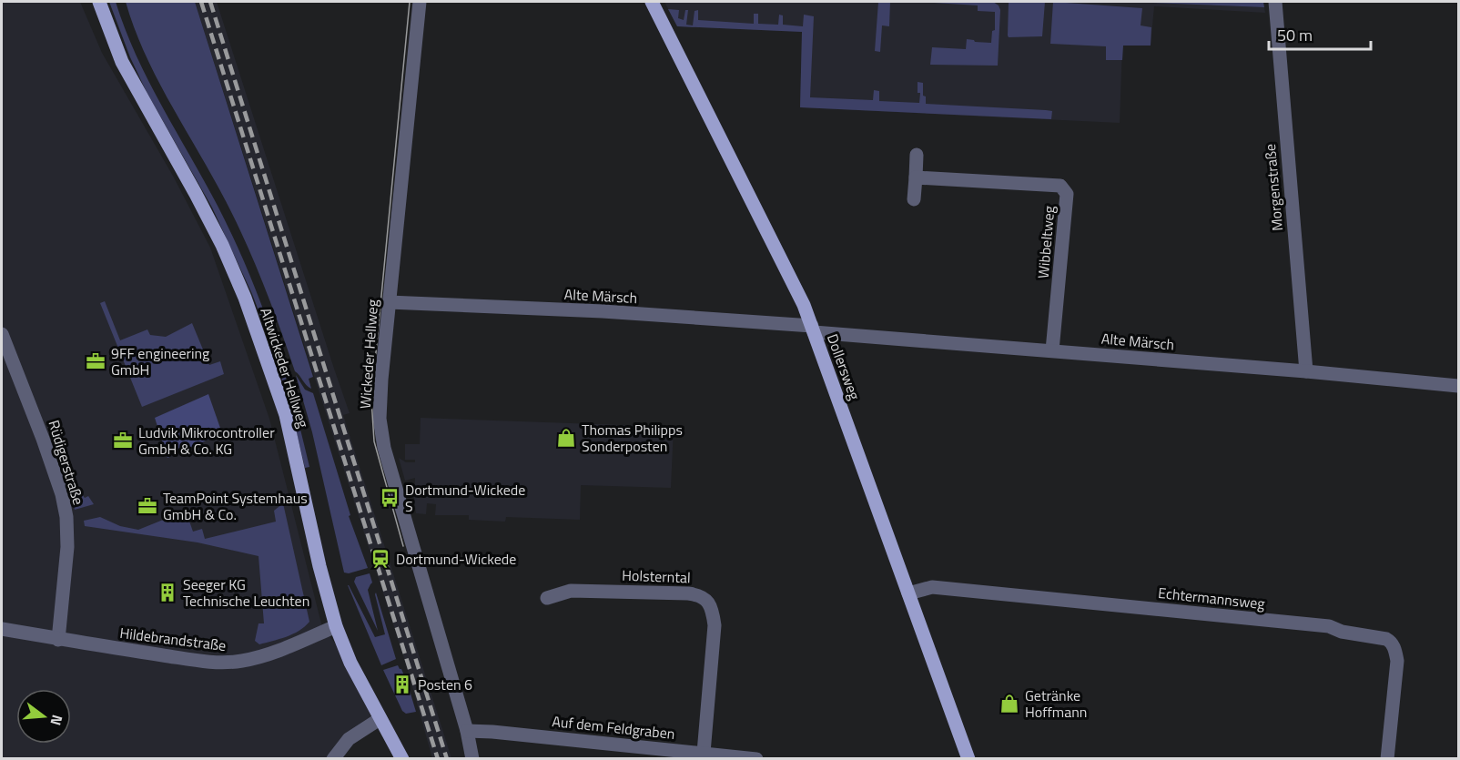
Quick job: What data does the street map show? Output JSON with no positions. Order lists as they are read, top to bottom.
{
  "streets": {
    "main road": ["Dollersweg", "Altwickeder Hellweg"],
    "street": [
      "Morgenstraße",
      "Wibbeltweg",
      "Alte Märsch",
      "Wickeder Hellweg",
      "Rüdigerstraße",
      "Holsterntal",
      "Echtermannsweg",
      "Hildebrandstraße",
      "Auf dem Feldgraben"
    ]
  },
  "crossings": [
    ["Morgenstraße", "Alte Märsch"],
    ["Wibbeltweg", "Alte Märsch"],
    ["Alte Märsch", "Wickeder Hellweg"],
    ["Alte Märsch", "Dollersweg"],
    ["Wickeder Hellweg", "Auf dem Feldgraben"],
    ["Dollersweg", "Echtermannsweg"],
    ["Altwickeder Hellweg", "Hildebrandstraße"],
    ["Rüdigerstraße", "Hildebrandstraße"],
    ["Holsterntal", "Auf dem Feldgraben"]
  ],
  "places": {
    "office": ["9FF engineering GmbH", "Ludvik Mikrocontroller GmbH & Co. KG", "TeamPoint Systemhaus GmbH & Co."],
    "shop": ["Thomas Philipps Sonderposten", "Getränke Hoffmann"],
    "bus stop": ["Dortmund-Wickede S"],
    "station": ["Dortmund-Wickede"],
    "building": ["Seeger KG Technische Leuchten", "Posten 6"]
  },
  "scale_bar": "50 m",
  "north": "right"
}
